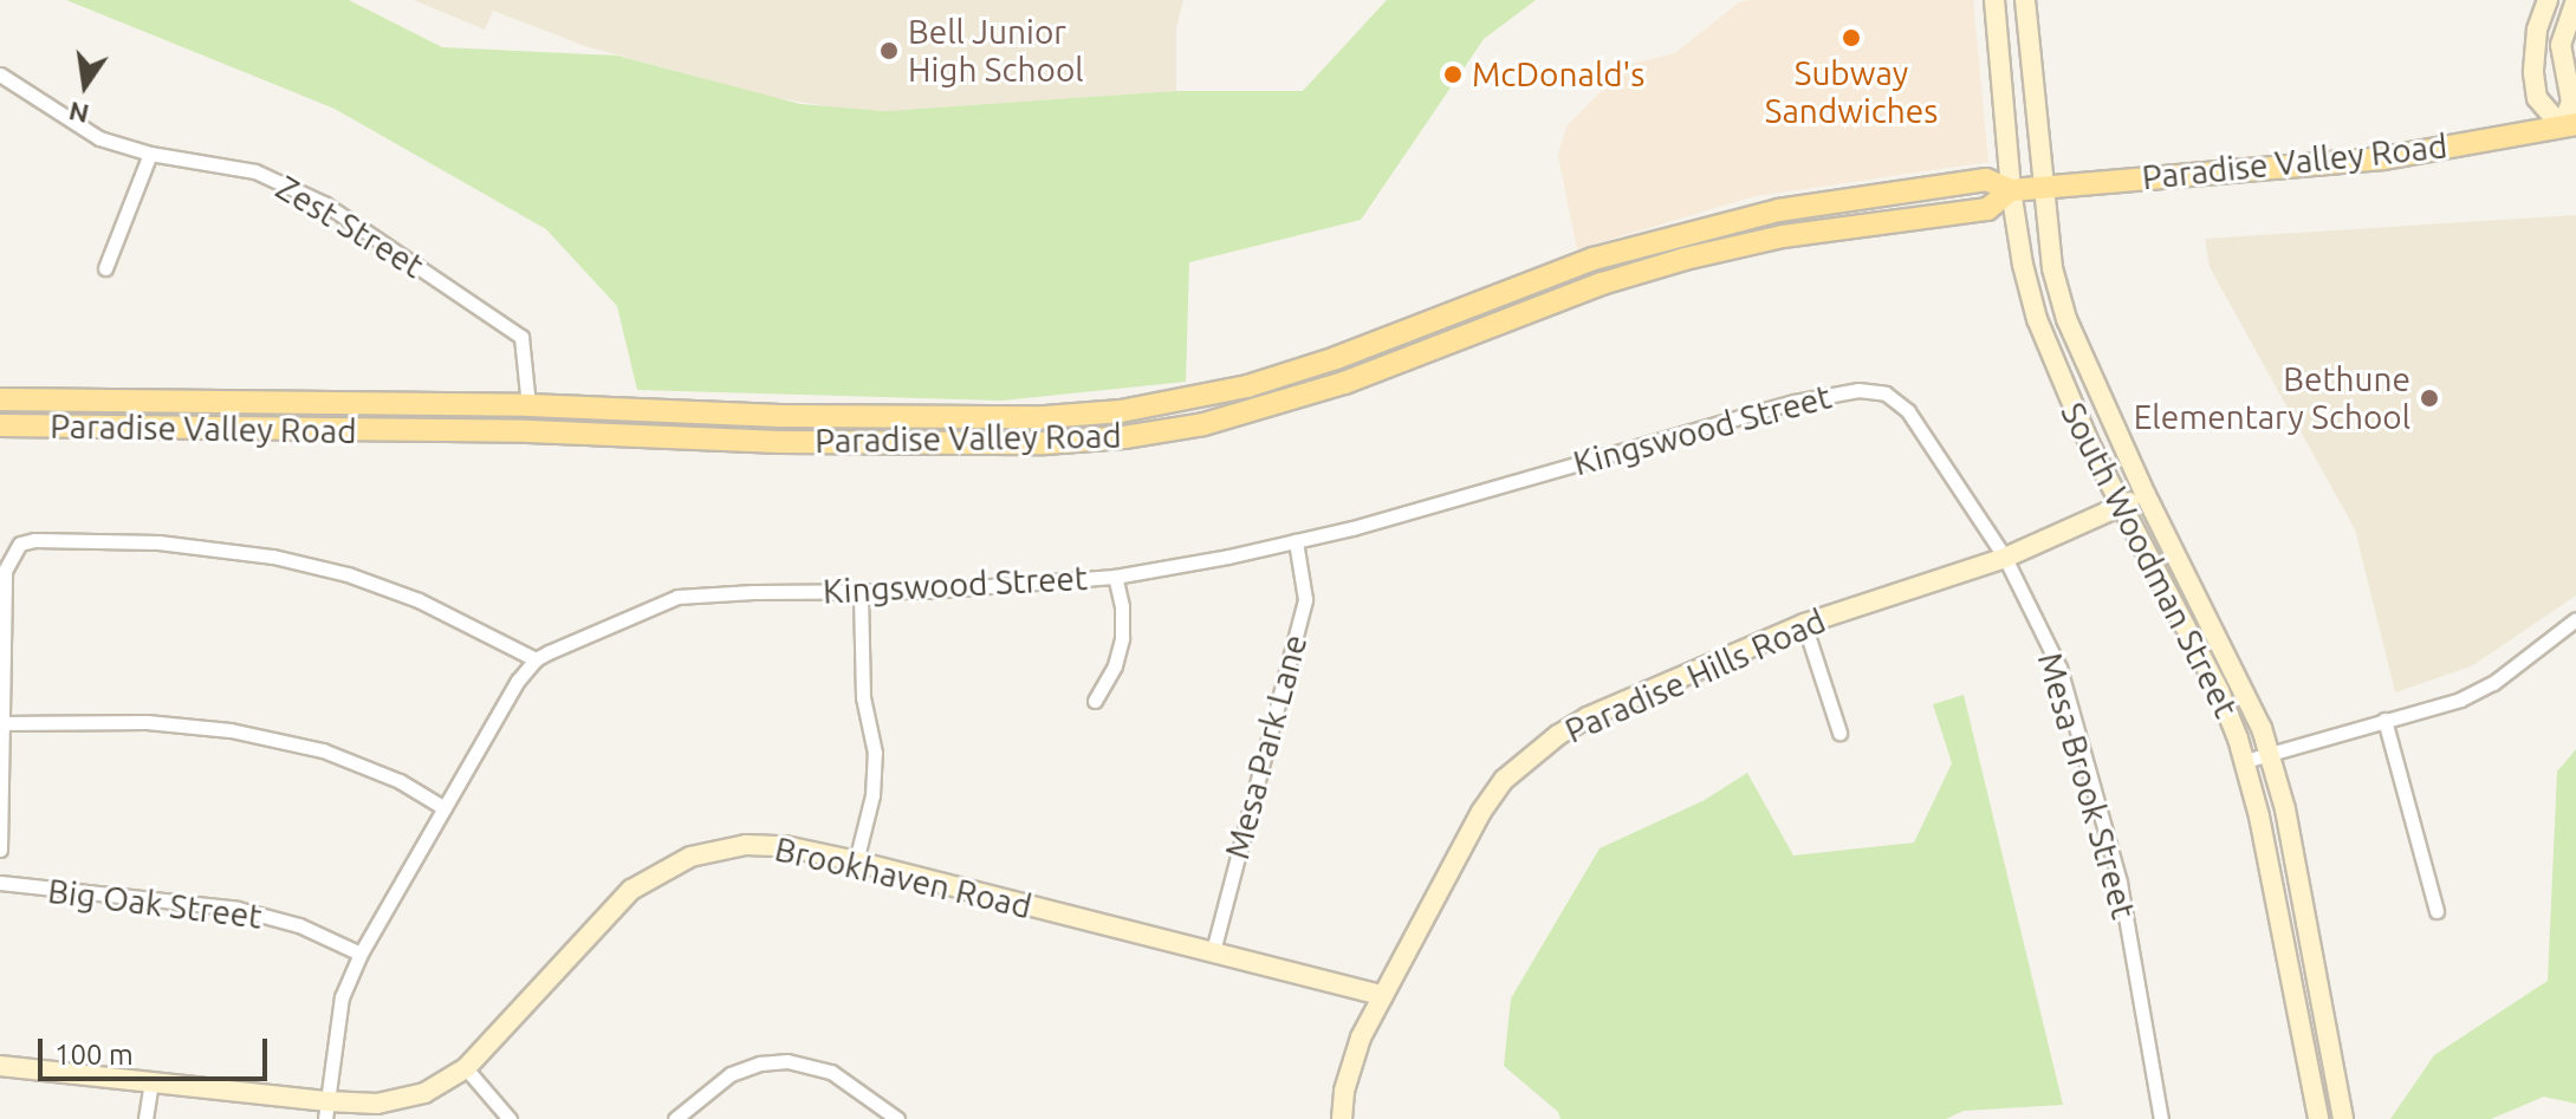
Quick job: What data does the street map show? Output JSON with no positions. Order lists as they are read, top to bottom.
{
  "streets": {
    "main road": ["Paradise Valley Road"],
    "street": [
      "Zest Street",
      "Kingswood Street",
      "South Woodman Street",
      "Paradise Hills Road",
      "Mesa Park Lane",
      "Mesa Brook Street",
      "Brookhaven Road",
      "Big Oak Street"
    ]
  },
  "crossings": [
    ["Paradise Valley Road", "Zest Street"],
    ["Paradise Valley Road", "South Woodman Street"],
    ["Kingswood Street", "Mesa Park Lane"],
    ["Kingswood Street", "Mesa Brook Street"],
    ["South Woodman Street", "Paradise Hills Road"],
    ["Paradise Hills Road", "Mesa Brook Street"],
    ["Paradise Hills Road", "Brookhaven Road"],
    ["Mesa Park Lane", "Brookhaven Road"]
  ],
  "places": [
    "Subway Sandwiches",
    "Bell Junior High School",
    "McDonald's",
    "Bethune Elementary School"
  ],
  "scale_bar": "100 m",
  "north": "bottom"
}
